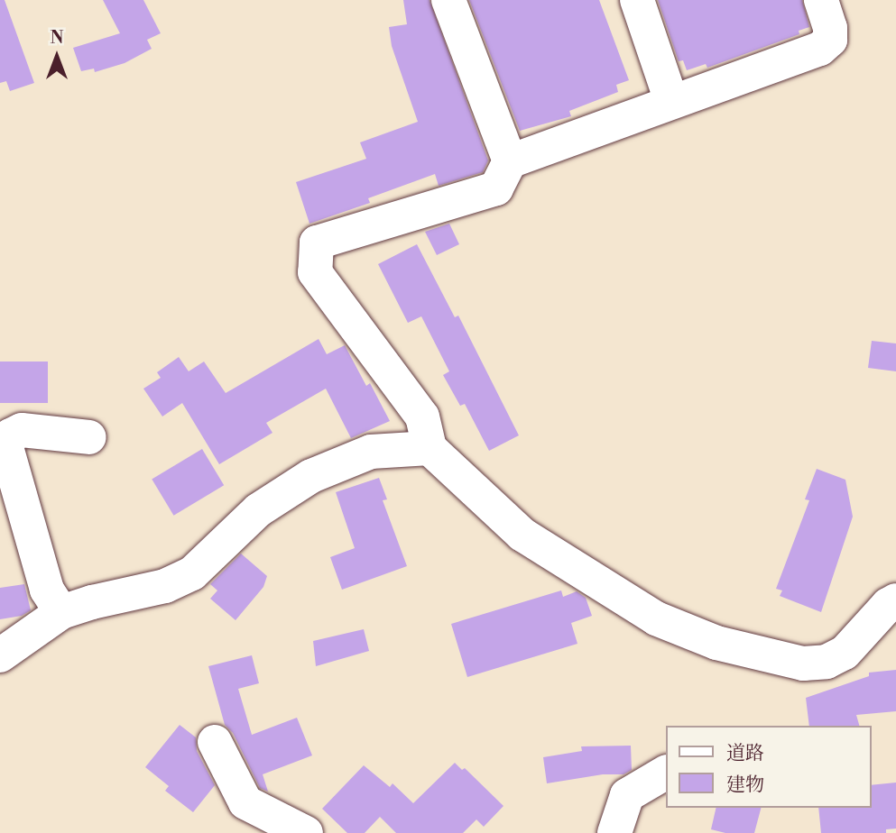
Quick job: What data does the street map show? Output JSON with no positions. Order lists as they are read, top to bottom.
{
  "legend": ["道路", "建物"],
  "north": "top"
}
